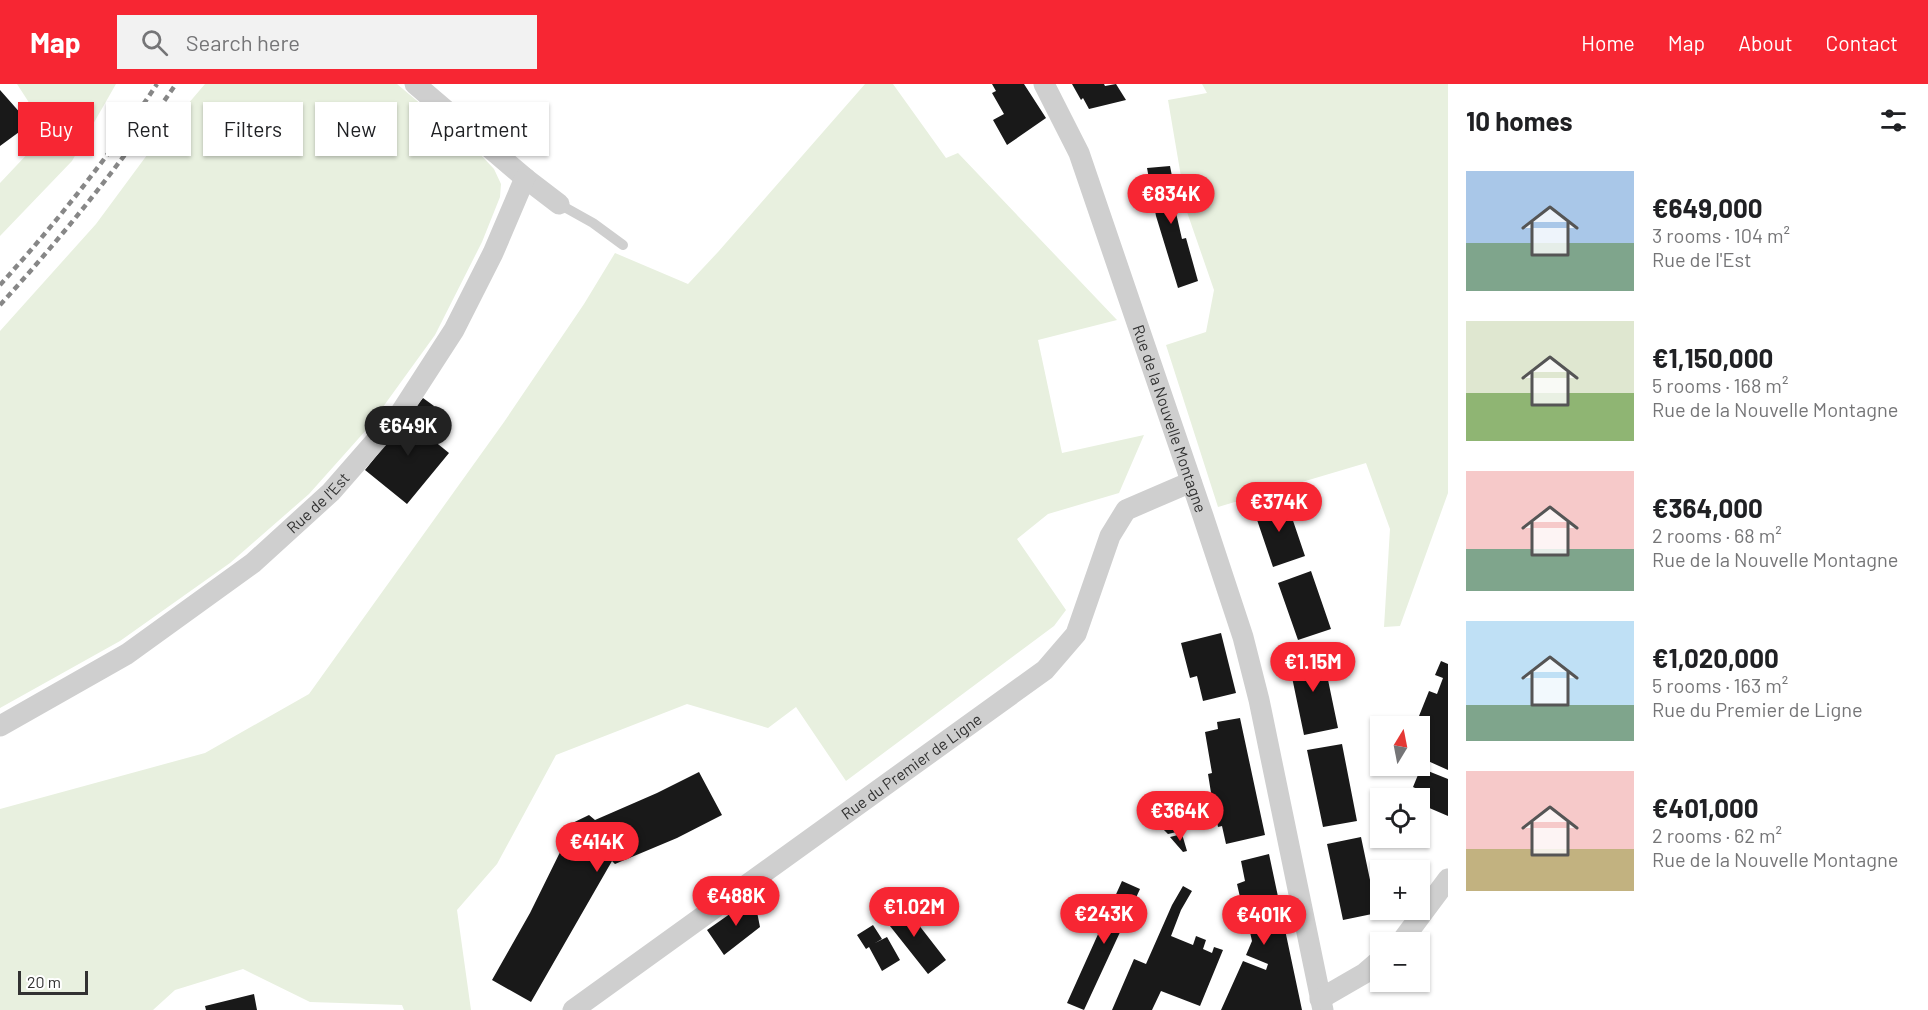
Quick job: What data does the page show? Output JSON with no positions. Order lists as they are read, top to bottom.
{
  "streets": {
    "street": ["Rue de la Nouvelle Montagne", "Rue de l'Est", "Rue du Premier de Ligne"]
  },
  "crossings": [
    ["Rue de la Nouvelle Montagne", "Rue du Premier de Ligne"]
  ],
  "scale_bar": "20 m",
  "north": "top",
  "page": {
    "header": "Map",
    "search": "Search here",
    "nav": [
      "Home",
      "Map",
      "About",
      "Contact"
    ],
    "heading": "10 homes",
    "chip": [
      "Buy",
      "Rent",
      "Filters",
      "New",
      "Apartment"
    ],
    "list": [
      {
        "name": "€649,000",
        "note": "3 rooms · 104 m² · Rue de l'Est"
      },
      {
        "name": "€1,150,000",
        "note": "5 rooms · 168 m² · Rue de la Nouvelle Montagne"
      },
      {
        "name": "€364,000",
        "note": "2 rooms · 68 m² · Rue de la Nouvelle Montagne"
      },
      {
        "name": "€1,020,000",
        "note": "5 rooms · 163 m² · Rue du Premier de Ligne"
      },
      {
        "name": "€401,000",
        "note": "2 rooms · 62 m² · Rue de la Nouvelle Montagne"
      }
    ],
    "price": [
      "€834K",
      "€649K",
      "€374K",
      "€1.15M",
      "€364K",
      "€414K",
      "€488K",
      "€1.02M",
      "€243K",
      "€401K"
    ],
    "map_buttons": ["+", "−"],
    "scale": "20 m"
  }
}
